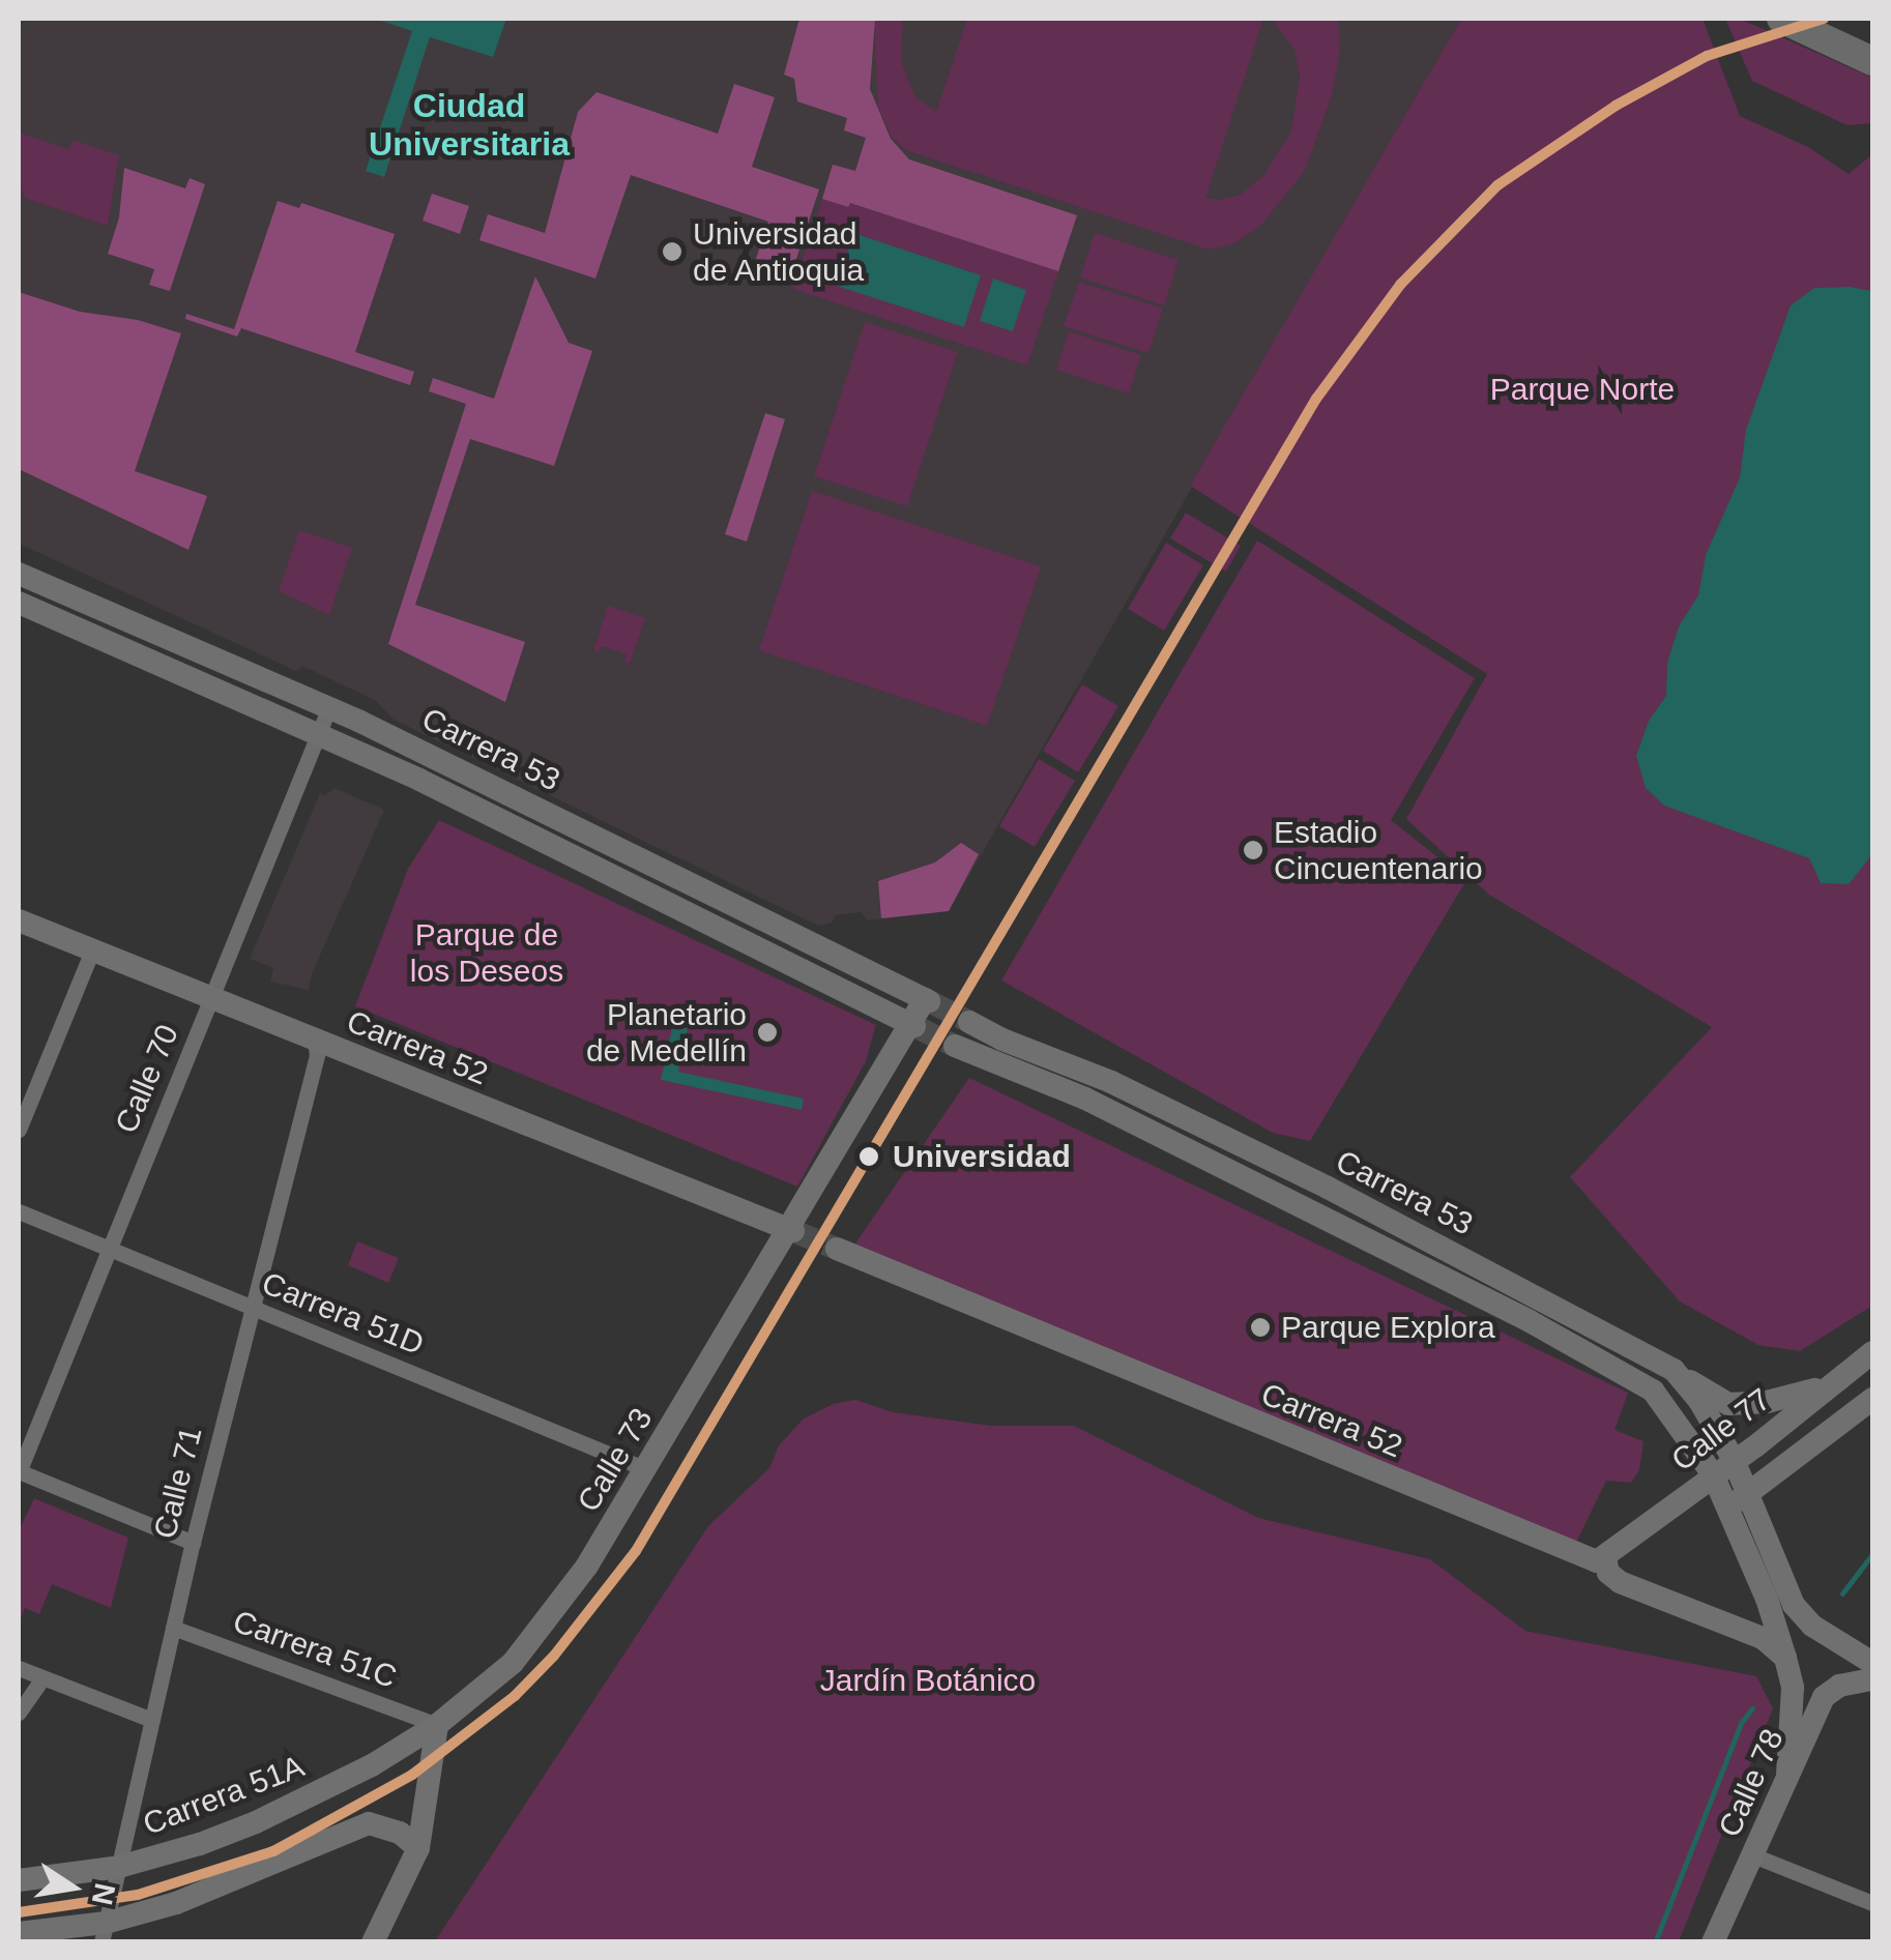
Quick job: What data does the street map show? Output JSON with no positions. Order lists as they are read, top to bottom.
{
  "streets": {
    "main road": [
      "Carrera 53",
      "Carrera 52",
      "Calle 77",
      "Calle 73",
      "Calle 78",
      "Carrera 51A"
    ],
    "street": [
      "Calle 70",
      "Carrera 51D",
      "Calle 71",
      "Carrera 51C"
    ]
  },
  "crossings": [
    ["Carrera 53", "Calle 70"],
    ["Carrera 53", "Calle 77"],
    ["Carrera 53", "Calle 73"],
    ["Carrera 52", "Calle 70"],
    ["Carrera 52", "Calle 77"],
    ["Carrera 52", "Calle 73"],
    ["Carrera 52", "Calle 71"],
    ["Calle 70", "Carrera 51D"],
    ["Carrera 51D", "Calle 73"],
    ["Carrera 51D", "Calle 71"],
    ["Calle 73", "Carrera 51C"],
    ["Calle 73", "Carrera 51A"],
    ["Calle 71", "Carrera 51C"],
    ["Calle 71", "Carrera 51A"],
    ["Carrera 51C", "Carrera 51A"]
  ],
  "districts": ["Ciudad Universitaria"],
  "parks": ["Parque Norte", "Parque de los Deseos", "Jardín Botánico"],
  "places": [
    "Universidad de Antioquia",
    "Estadio Cincuentenario",
    "Planetario de Medellín",
    "Universidad",
    "Parque Explora"
  ],
  "north": "right"
}
